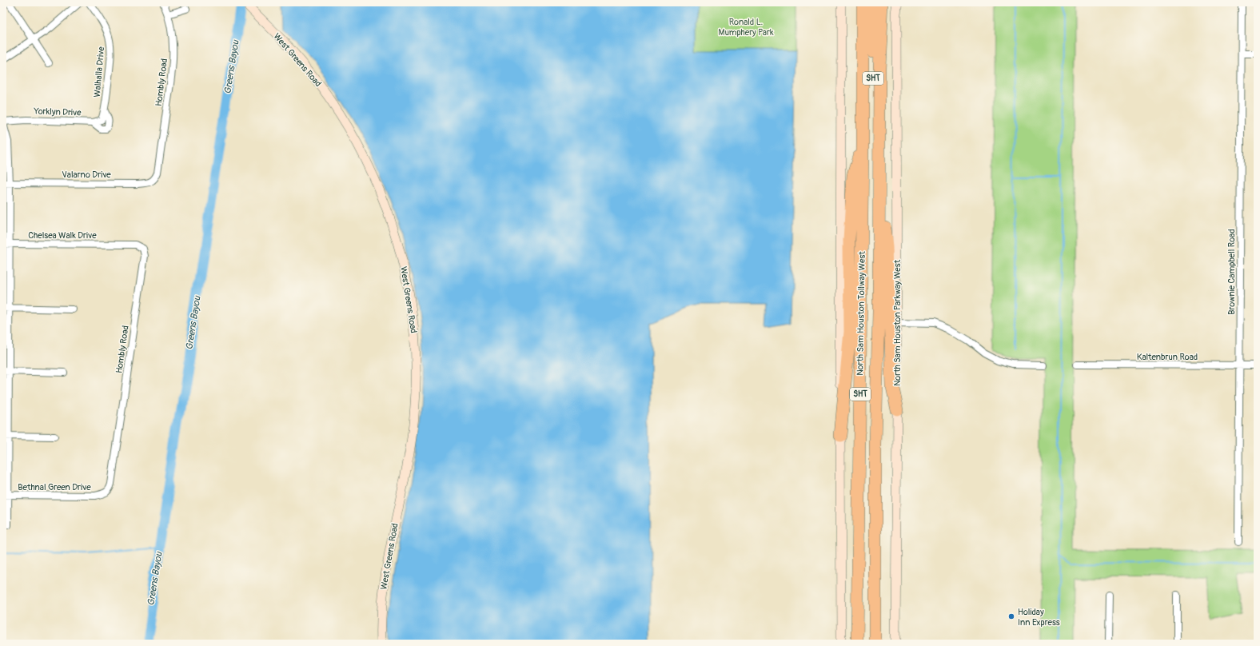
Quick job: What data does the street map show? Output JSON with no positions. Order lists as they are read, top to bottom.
{
  "streets": {
    "highway": ["SHT", "North Sam Houston Tollway West"],
    "main road": ["West Greens Road", "North Sam Houston Parkway West"],
    "street": [
      "Walhalla Drive",
      "Hombly Road",
      "Yorklyn Drive",
      "Valarno Drive",
      "Chelsea Walk Drive",
      "Brownie Campbell Road",
      "Kaltenbrun Road",
      "Bethnal Green Drive"
    ]
  },
  "crossings": [
    ["Walhalla Drive", "Yorklyn Drive"],
    ["Hombly Road", "Valarno Drive"],
    ["Hombly Road", "Chelsea Walk Drive"],
    ["Hombly Road", "Bethnal Green Drive"],
    ["Brownie Campbell Road", "Kaltenbrun Road"]
  ],
  "water": ["Greens Bayou"],
  "parks": ["Ronald L. Mumphery Park"],
  "places": ["Holiday Inn Express"]
}
